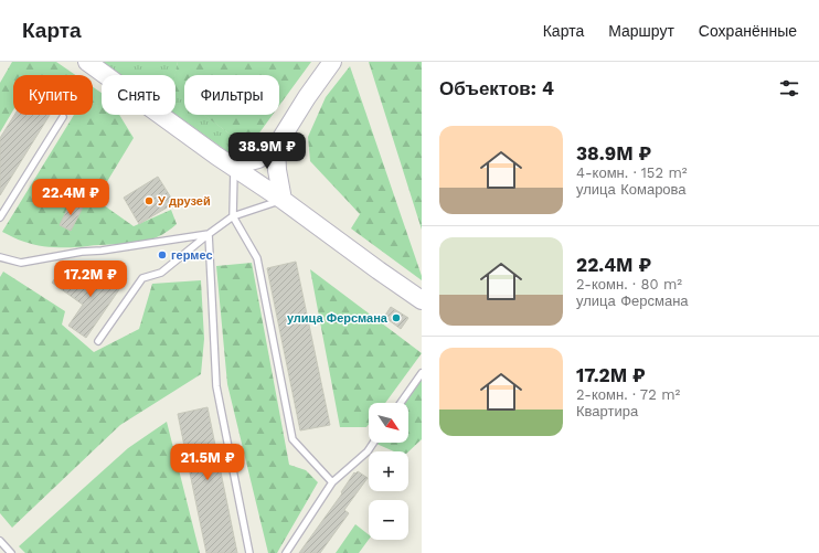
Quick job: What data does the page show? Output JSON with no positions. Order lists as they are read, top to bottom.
{
  "places": ["У друзей", "гермес", "улица Ферсмана"],
  "north": "bottom right",
  "page": {
    "header": "Карта",
    "nav": ["Карта", "Маршрут", "Сохранённые"],
    "heading": "Объектов: 4",
    "chip": ["Купить", "Снять", "Фильтры"],
    "list": [
      {
        "name": "38.9M ₽",
        "note": "4-комн. · 152 m² · улица Комарова"
      },
      {
        "name": "22.4M ₽",
        "note": "2-комн. · 80 m² · улица Ферсмана"
      },
      {
        "name": "17.2M ₽",
        "note": "2-комн. · 72 m² · Квартира"
      }
    ],
    "price": [
      "38.9M ₽",
      "22.4M ₽",
      "17.2M ₽",
      "21.5M ₽"
    ],
    "map_buttons": ["+", "−"]
  }
}
